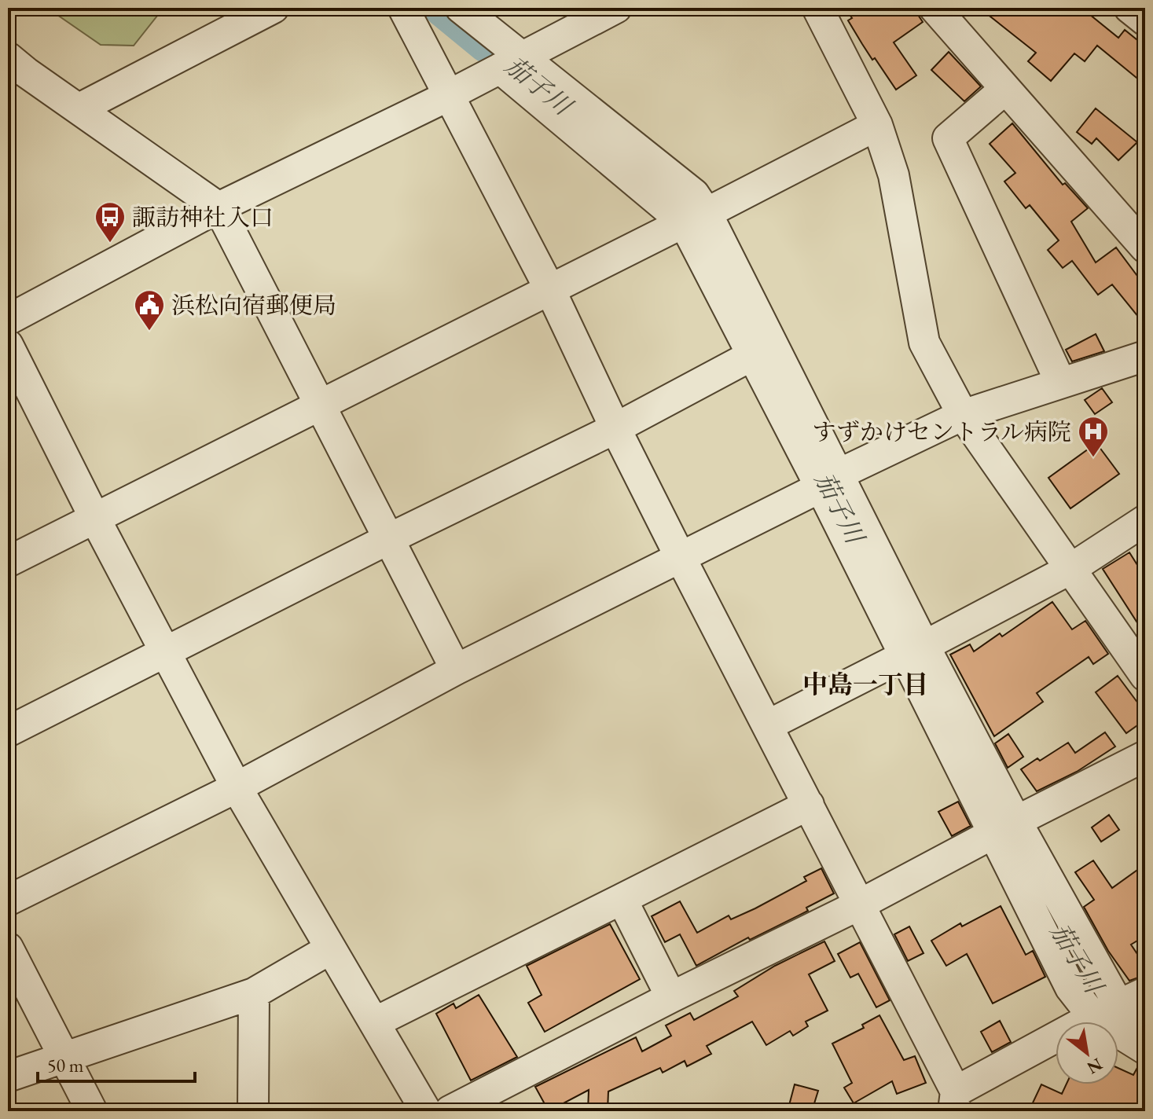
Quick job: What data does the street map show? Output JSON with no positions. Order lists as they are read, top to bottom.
{
  "districts": ["中島一丁目"],
  "water": ["茄子川"],
  "places": {
    "bus stop": ["諏訪神社入口"],
    "public building": ["浜松向宿郵便局"],
    "hospital": ["すずかけセントラル病院"]
  },
  "scale_bar": "50 m",
  "north": "bottom right"
}
